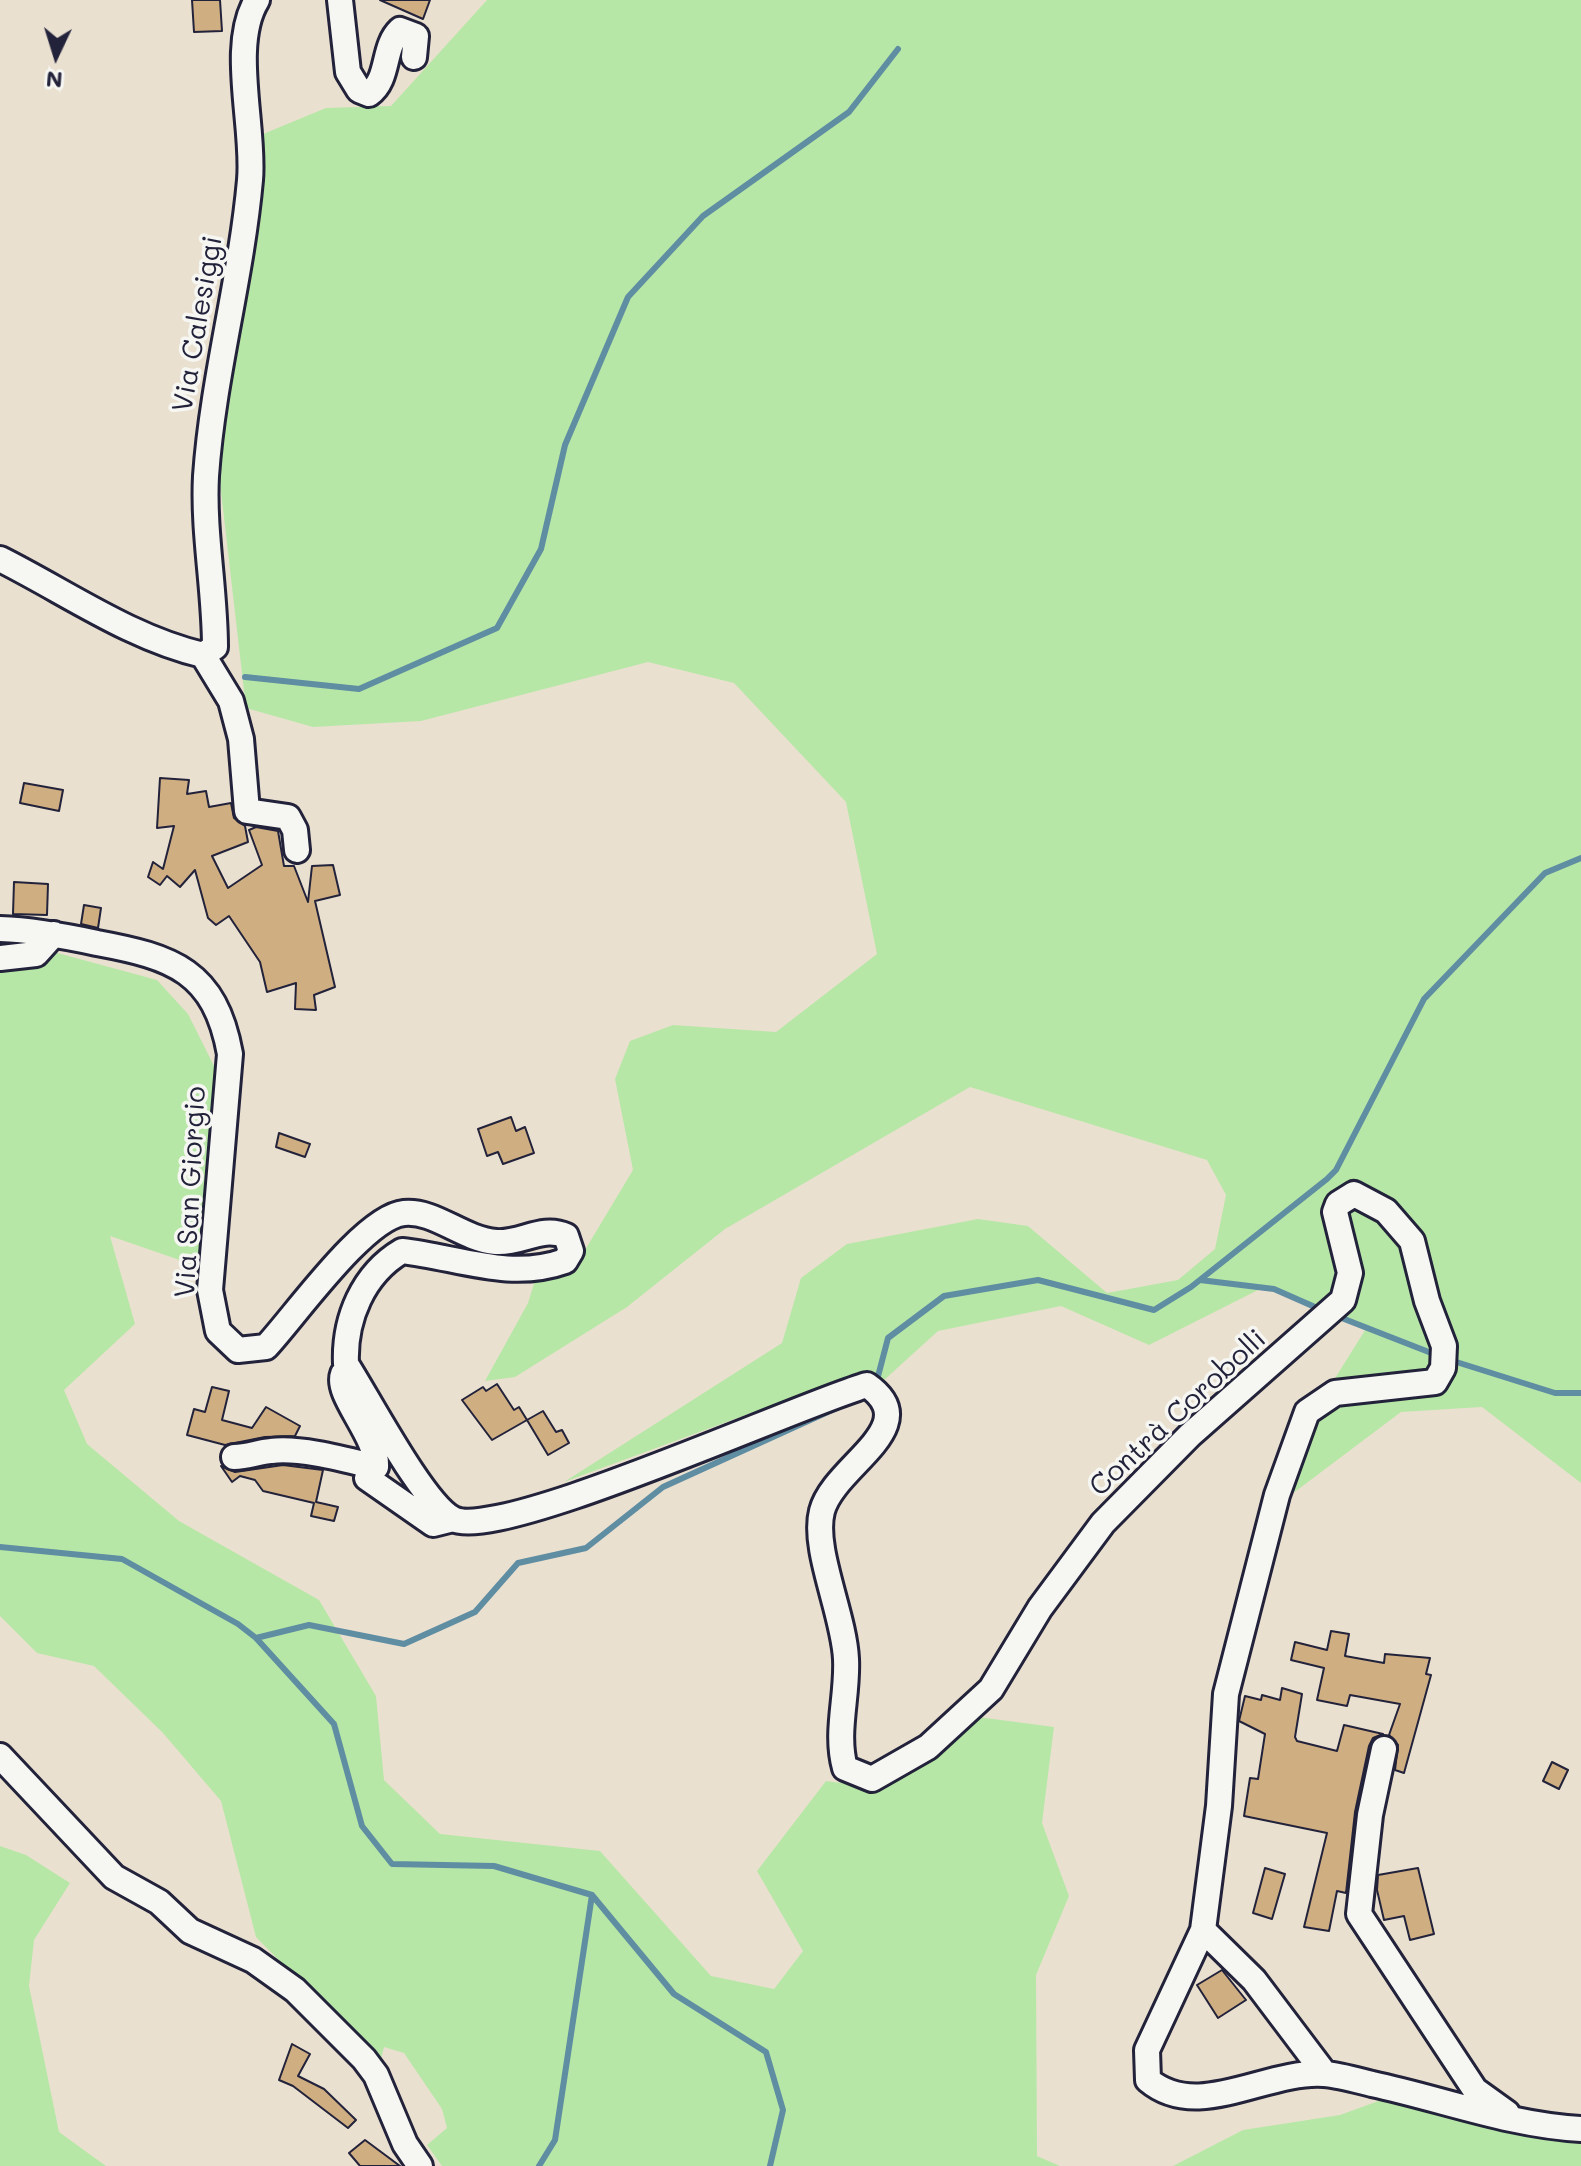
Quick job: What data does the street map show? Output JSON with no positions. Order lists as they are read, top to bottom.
{
  "streets": {
    "street": ["Via Calesiggi", "Via San Giorgio", "Contrà Corobolli"]
  },
  "north": "bottom"
}
